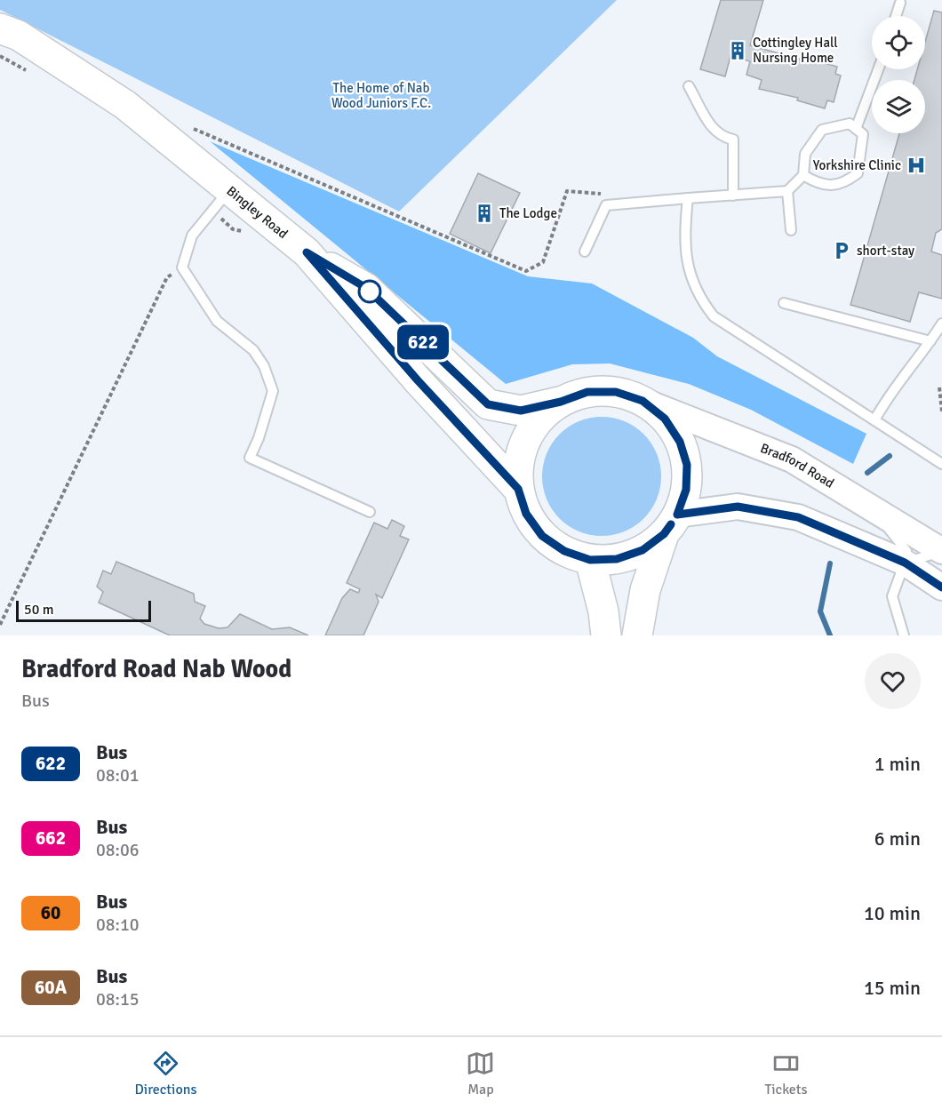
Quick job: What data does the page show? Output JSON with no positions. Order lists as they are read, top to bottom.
{
  "streets": {
    "highway": ["Bingley Road"],
    "main road": ["Bradford Road"]
  },
  "crossings": [
    ["Bingley Road", "Bradford Road"]
  ],
  "parks": ["The Home of Nab Wood Juniors F.C."],
  "places": {
    "building": ["Cottingley Hall Nursing Home", "The Lodge"],
    "hospital": ["Yorkshire Clinic"],
    "parking": ["short-stay"]
  },
  "lines": ["bus line 622"],
  "scale_bar": "50 m",
  "page": {
    "on_map": "622",
    "scale": "50 m",
    "heading": ["Bradford Road Nab Wood", "Bus"],
    "list": [
      {
        "mark": "622",
        "name": "Bus",
        "note": "08:01",
        "value": "1 min"
      },
      {
        "mark": "662",
        "name": "Bus",
        "note": "08:06",
        "value": "6 min"
      },
      {
        "mark": "60",
        "name": "Bus",
        "note": "08:10",
        "value": "10 min"
      },
      {
        "mark": "60A",
        "name": "Bus",
        "note": "08:15",
        "value": "15 min"
      }
    ],
    "tabs": ["Directions", "Map", "Tickets"]
  }
}
